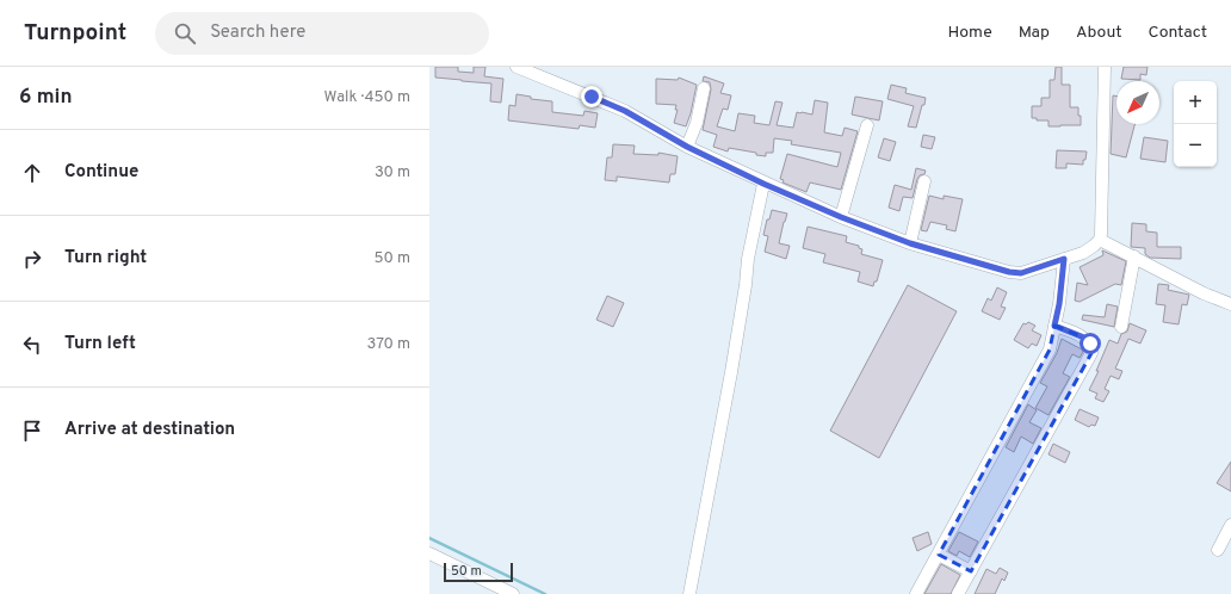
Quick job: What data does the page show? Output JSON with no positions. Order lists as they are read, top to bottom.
{
  "scale_bar": "50 m",
  "north": "bottom left",
  "page": {
    "header": "Turnpoint",
    "search": "Search here",
    "nav": [
      "Home",
      "Map",
      "About",
      "Contact"
    ],
    "heading": ["6 min", "Walk · 450 m"],
    "map_buttons": ["+", "−"],
    "list": [
      ["Continue", "30 m"],
      ["Turn right", "50 m"],
      ["Turn left", "370 m"],
      "Arrive at destination"
    ],
    "scale": "50 m"
  }
}
